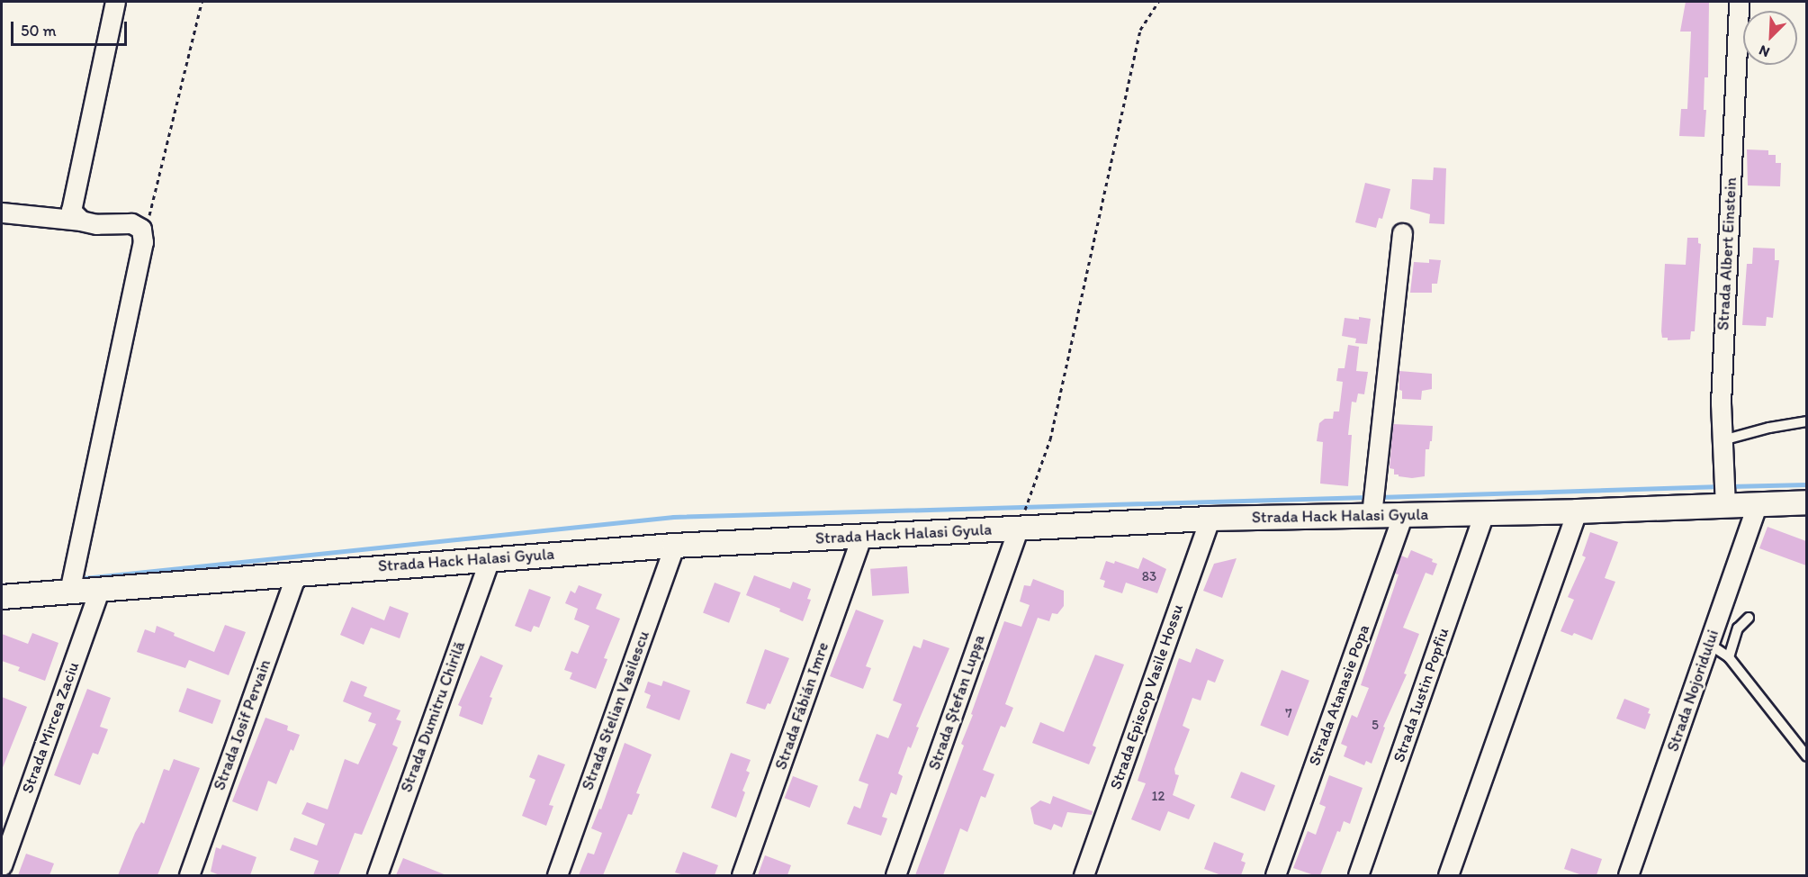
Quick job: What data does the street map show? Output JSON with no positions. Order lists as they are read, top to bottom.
{
  "streets": {
    "street": [
      "Strada Albert Einstein",
      "Strada Hack Halasi Gyula",
      "Strada Nojoridului",
      "Strada Atanasie Popa",
      "Strada Iustin Popfiu",
      "Strada Episcop Vasile Hossu",
      "Strada Ștefan Lupșa",
      "Strada Fábián Imre",
      "Strada Stelian Vasilescu",
      "Strada Dumitru Chirilă",
      "Strada Iosif Pervain",
      "Strada Mircea Zaciu"
    ]
  },
  "crossings": [
    ["Strada Albert Einstein", "Strada Hack Halasi Gyula"],
    ["Strada Hack Halasi Gyula", "Strada Nojoridului"],
    ["Strada Hack Halasi Gyula", "Strada Atanasie Popa"],
    ["Strada Hack Halasi Gyula", "Strada Iustin Popfiu"],
    ["Strada Hack Halasi Gyula", "Strada Episcop Vasile Hossu"],
    ["Strada Hack Halasi Gyula", "Strada Ștefan Lupșa"],
    ["Strada Hack Halasi Gyula", "Strada Fábián Imre"],
    ["Strada Hack Halasi Gyula", "Strada Stelian Vasilescu"],
    ["Strada Hack Halasi Gyula", "Strada Dumitru Chirilă"],
    ["Strada Hack Halasi Gyula", "Strada Iosif Pervain"],
    ["Strada Hack Halasi Gyula", "Strada Mircea Zaciu"]
  ],
  "house_numbers": [
    "83",
    "7",
    "5",
    "12"
  ],
  "scale_bar": "50 m",
  "north": "bottom left"
}
